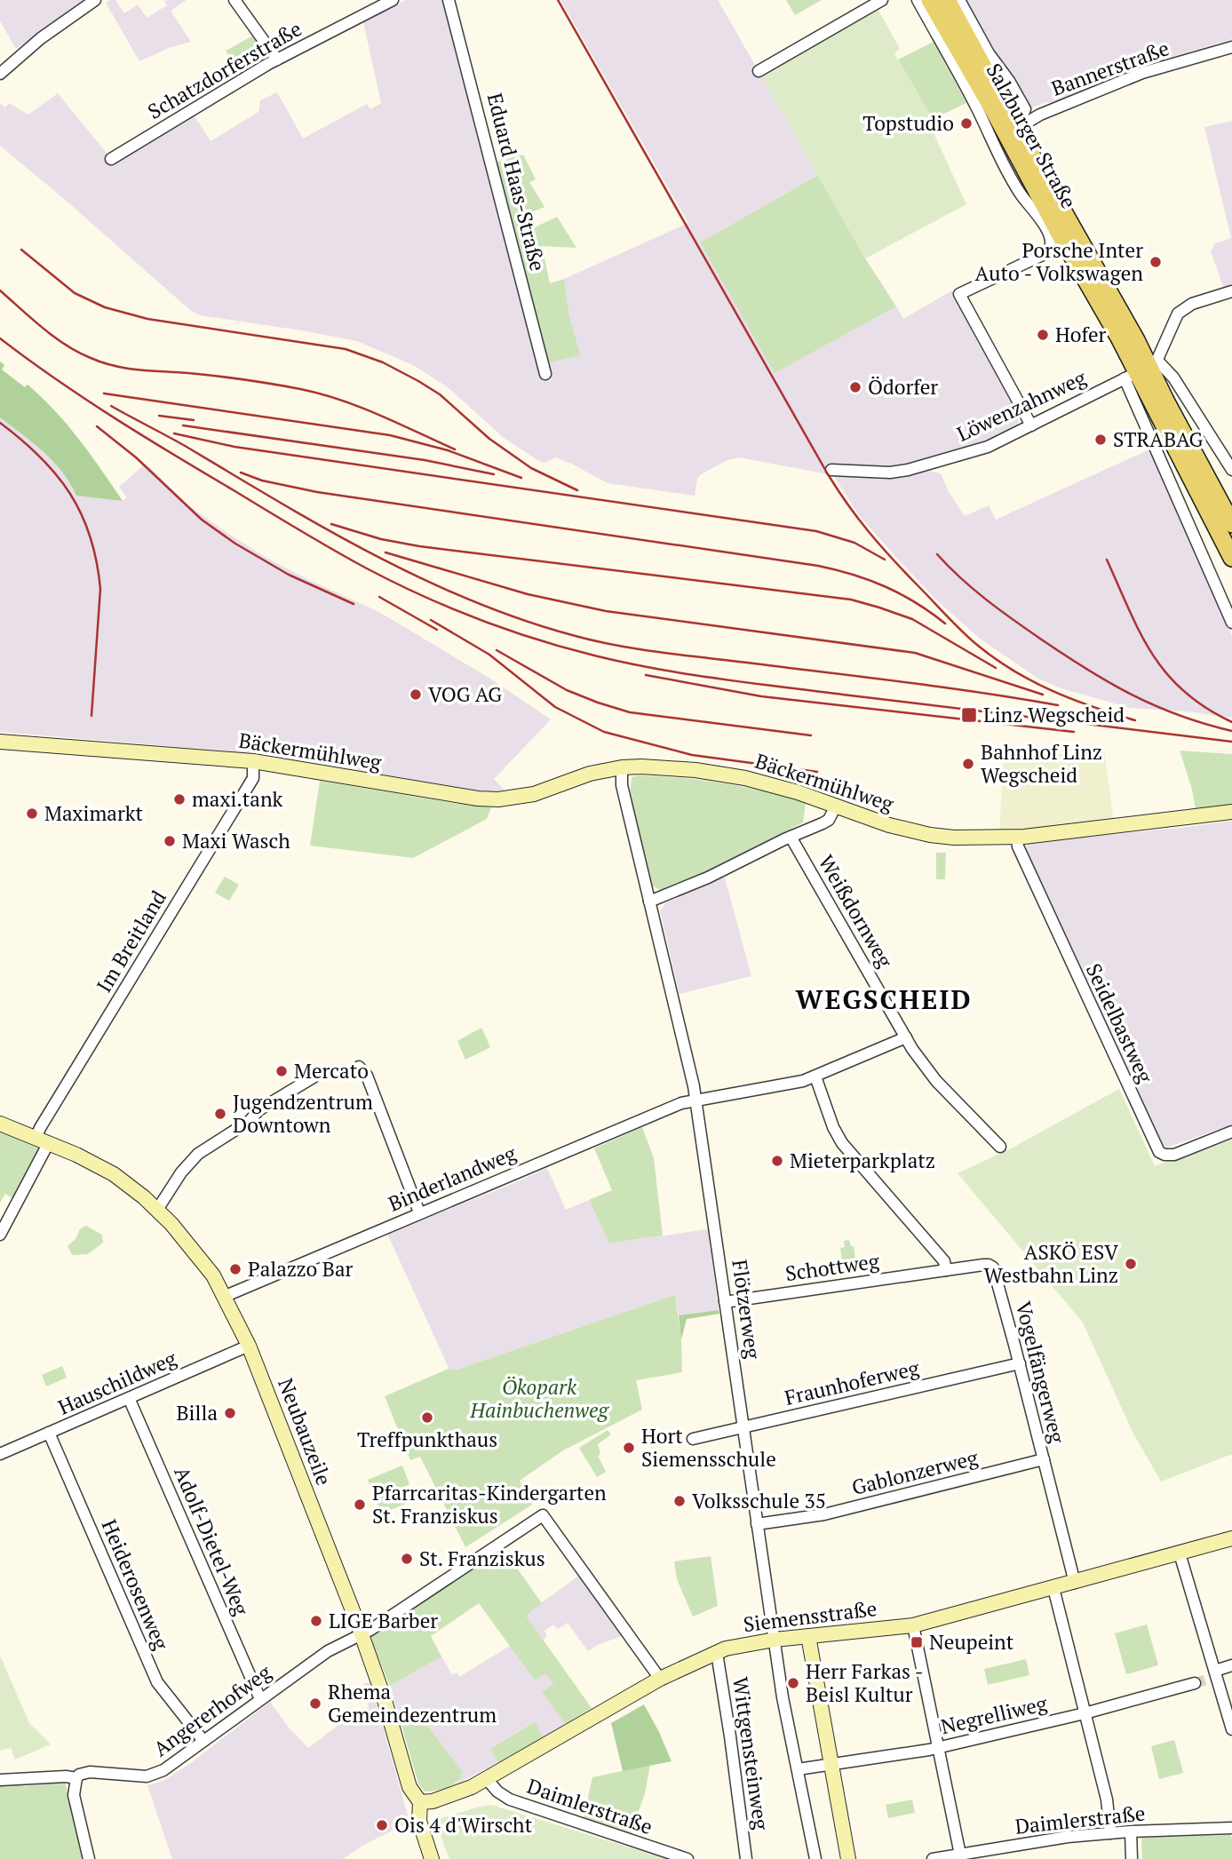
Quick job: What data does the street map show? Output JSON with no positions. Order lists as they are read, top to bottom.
{
  "streets": {
    "main road": ["Salzburger Straße"],
    "street": [
      "Bannerstraße",
      "Schatzdorferstraße",
      "Eduard Haas-Straße",
      "Löwenzahnweg",
      "Bäckermühlweg",
      "Weißdornweg",
      "Im Breitland",
      "Seidelbastweg",
      "Binderlandweg",
      "Schottweg",
      "Flötzerweg",
      "Vogelfängerweg",
      "Hauschildweg",
      "Fraunhoferweg",
      "Neubauzeile",
      "Gablonzerweg",
      "Adolf-Dietel-Weg",
      "Heiderosenweg",
      "Siemensstraße",
      "Angererhofweg",
      "Negrelliweg",
      "Wittgensteinweg",
      "Daimlerstraße"
    ]
  },
  "crossings": [
    ["Bannerstraße", "Salzburger Straße"],
    ["Salzburger Straße", "Löwenzahnweg"],
    ["Bäckermühlweg", "Im Breitland"],
    ["Bäckermühlweg", "Seidelbastweg"],
    ["Bäckermühlweg", "Flötzerweg"],
    ["Im Breitland", "Neubauzeile"],
    ["Binderlandweg", "Flötzerweg"],
    ["Binderlandweg", "Neubauzeile"],
    ["Schottweg", "Flötzerweg"],
    ["Schottweg", "Vogelfängerweg"],
    ["Flötzerweg", "Fraunhoferweg"],
    ["Flötzerweg", "Gablonzerweg"],
    ["Flötzerweg", "Siemensstraße"],
    ["Flötzerweg", "Negrelliweg"],
    ["Vogelfängerweg", "Fraunhoferweg"],
    ["Vogelfängerweg", "Gablonzerweg"],
    ["Vogelfängerweg", "Siemensstraße"],
    ["Hauschildweg", "Neubauzeile"],
    ["Hauschildweg", "Adolf-Dietel-Weg"],
    ["Hauschildweg", "Heiderosenweg"],
    ["Neubauzeile", "Siemensstraße"],
    ["Neubauzeile", "Angererhofweg"],
    ["Adolf-Dietel-Weg", "Angererhofweg"],
    ["Heiderosenweg", "Angererhofweg"],
    ["Siemensstraße", "Angererhofweg"],
    ["Siemensstraße", "Wittgensteinweg"],
    ["Siemensstraße", "Daimlerstraße"]
  ],
  "districts": ["WEGSCHEID"],
  "parks": ["Ökopark Hainbuchenweg"],
  "places": {
    "other": [
      "Topstudio",
      "Porsche Inter Auto - Volkswagen",
      "Hofer",
      "Ödorfer",
      "STRABAG",
      "VOG AG",
      "Bahnhof Linz Wegscheid",
      "maxi.tank",
      "Maximarkt",
      "Maxi Wasch",
      "Mercato",
      "Jugendzentrum Downtown",
      "Mieterparkplatz",
      "ASKÖ ESV Westbahn Linz",
      "Palazzo Bar",
      "Billa",
      "Treffpunkthaus",
      "Hort Siemensschule",
      "Volksschule 35",
      "Pfarrcaritas-Kindergarten St. Franziskus",
      "St. Franziskus",
      "LIGE Barber",
      "Herr Farkas - Beisl Kultur",
      "Rhema Gemeindezentrum",
      "Ois 4 d'Wirscht"
    ],
    "transit": ["Linz Wegscheid", "Neupeint"]
  }
}
